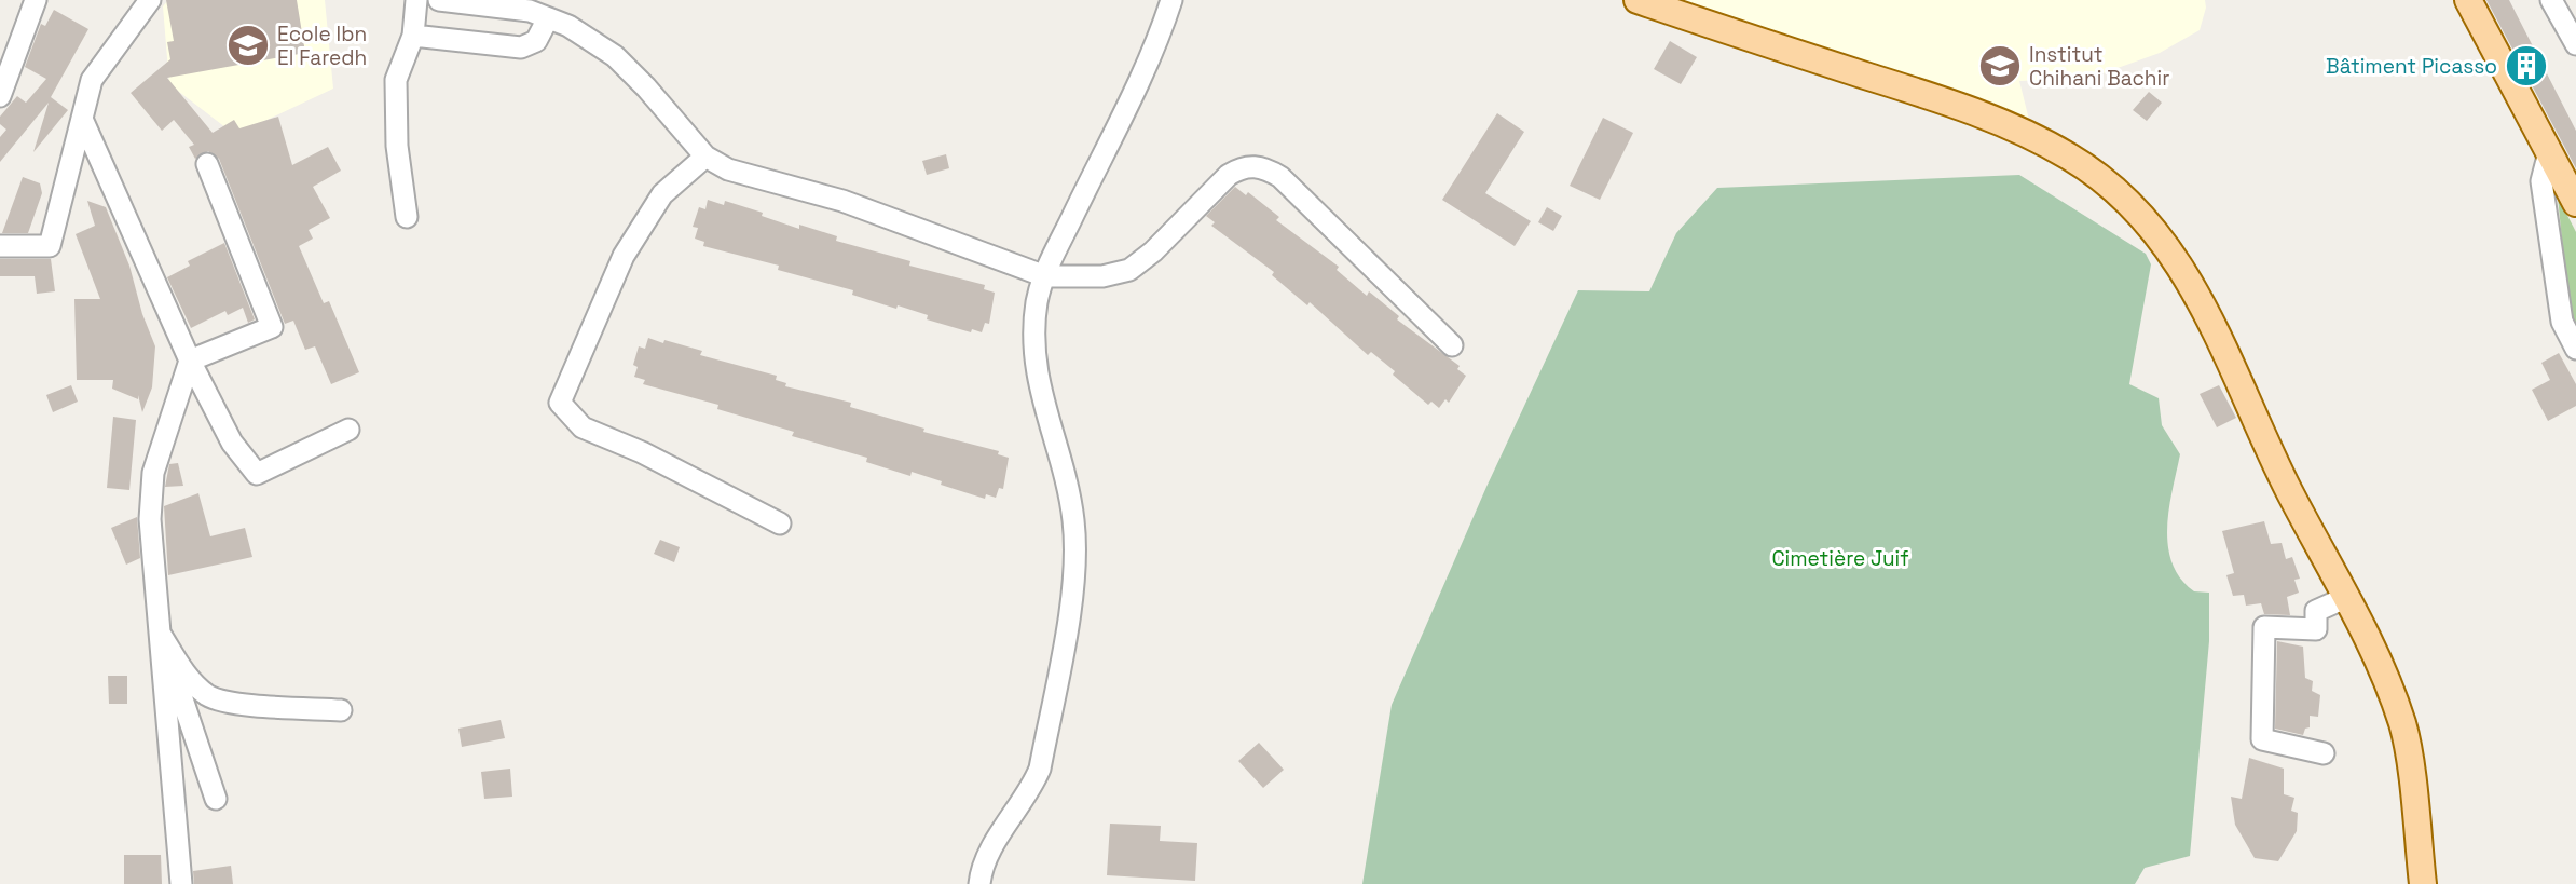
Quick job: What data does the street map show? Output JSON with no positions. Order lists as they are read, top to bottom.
{
  "parks": ["Cimetière Juif"],
  "places": {
    "school or university": ["Ecole Ibn El Faredh", "Institut Chihani Bachir"],
    "building": ["Bâtiment Picasso"]
  }
}
